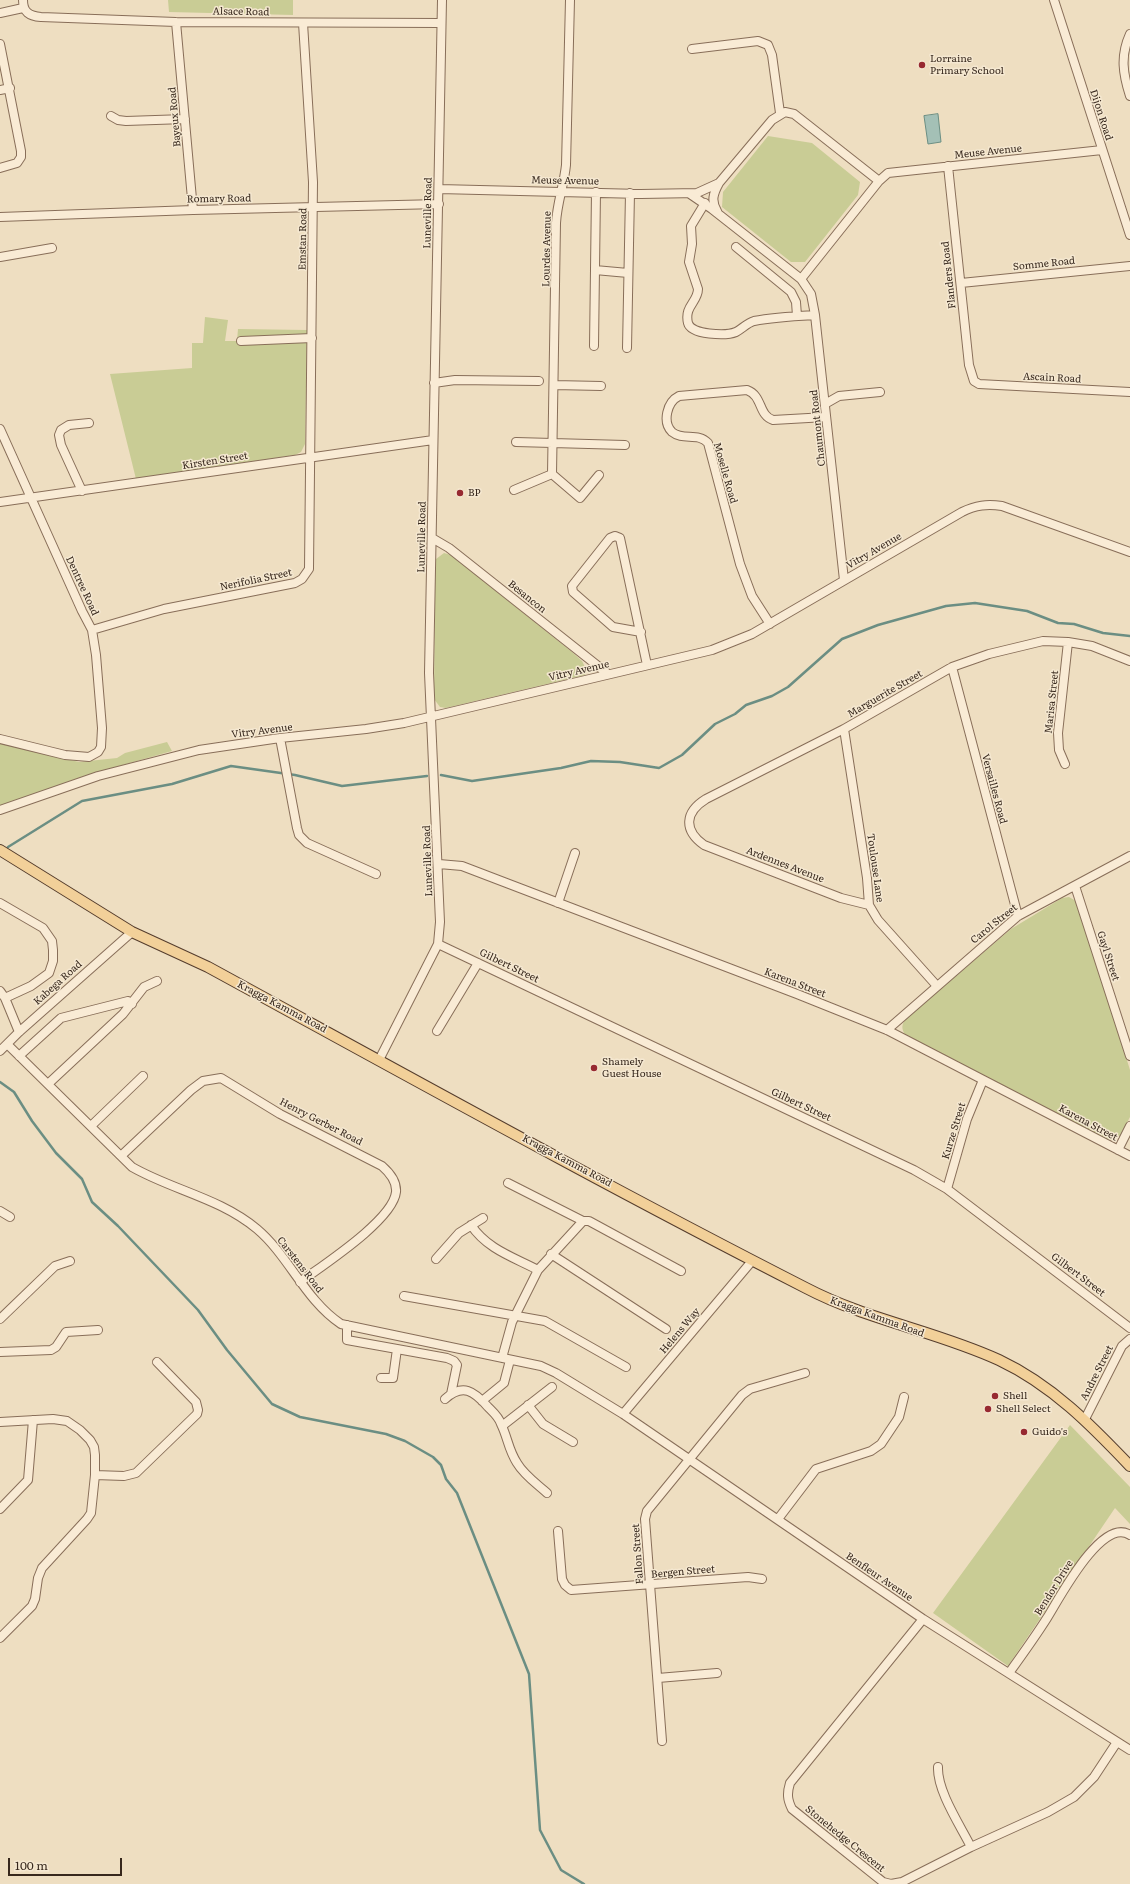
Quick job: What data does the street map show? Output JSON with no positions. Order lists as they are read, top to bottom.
{
  "streets": {
    "main road": ["Kragga Kamma Road"],
    "street": [
      "Alsace Road",
      "Dijon Road",
      "Bayeux Road",
      "Meuse Avenue",
      "Romary Road",
      "Luneville Road",
      "Emstan Road",
      "Lourdes Avenue",
      "Somme Road",
      "Flanders Road",
      "Ascain Road",
      "Chaumont Road",
      "Kirsten Street",
      "Moselle Road",
      "Vitry Avenue",
      "Nerifolia Street",
      "Dentree Road",
      "Besancon",
      "Marguerite Street",
      "Marisa Street",
      "Versailles Road",
      "Ardennes Avenue",
      "Toulouse Lane",
      "Carol Street",
      "Gayl Street",
      "Gilbert Street",
      "Kabega Road",
      "Karena Street",
      "Henry Gerber Road",
      "Kurze Street",
      "Carstens Road",
      "Helens Way",
      "Andre Street",
      "Fallon Street",
      "Bergen Street",
      "Benfleur Avenue",
      "Bendor Drive",
      "Stonehedge Crescent"
    ]
  },
  "crossings": [
    ["Alsace Road", "Bayeux Road"],
    ["Alsace Road", "Luneville Road"],
    ["Alsace Road", "Emstan Road"],
    ["Dijon Road", "Meuse Avenue"],
    ["Bayeux Road", "Romary Road"],
    ["Meuse Avenue", "Luneville Road"],
    ["Meuse Avenue", "Lourdes Avenue"],
    ["Meuse Avenue", "Flanders Road"],
    ["Meuse Avenue", "Chaumont Road"],
    ["Romary Road", "Luneville Road"],
    ["Romary Road", "Emstan Road"],
    ["Luneville Road", "Kirsten Street"],
    ["Luneville Road", "Vitry Avenue"],
    ["Luneville Road", "Besancon"],
    ["Luneville Road", "Gilbert Street"],
    ["Luneville Road", "Karena Street"],
    ["Luneville Road", "Kragga Kamma Road"],
    ["Emstan Road", "Kirsten Street"],
    ["Emstan Road", "Nerifolia Street"],
    ["Somme Road", "Flanders Road"],
    ["Flanders Road", "Ascain Road"],
    ["Chaumont Road", "Moselle Road"],
    ["Chaumont Road", "Vitry Avenue"],
    ["Kirsten Street", "Nerifolia Street"],
    ["Kirsten Street", "Dentree Road"],
    ["Moselle Road", "Vitry Avenue"],
    ["Vitry Avenue", "Besancon"],
    ["Nerifolia Street", "Dentree Road"],
    ["Marguerite Street", "Marisa Street"],
    ["Marguerite Street", "Versailles Road"],
    ["Marguerite Street", "Ardennes Avenue"],
    ["Marguerite Street", "Toulouse Lane"],
    ["Versailles Road", "Carol Street"],
    ["Ardennes Avenue", "Toulouse Lane"],
    ["Toulouse Lane", "Carol Street"],
    ["Carol Street", "Gayl Street"],
    ["Carol Street", "Karena Street"],
    ["Gilbert Street", "Kurze Street"],
    ["Kabega Road", "Kragga Kamma Road"],
    ["Kabega Road", "Carstens Road"],
    ["Karena Street", "Kurze Street"],
    ["Kragga Kamma Road", "Helens Way"],
    ["Kragga Kamma Road", "Andre Street"],
    ["Henry Gerber Road", "Carstens Road"],
    ["Carstens Road", "Helens Way"],
    ["Carstens Road", "Benfleur Avenue"],
    ["Helens Way", "Benfleur Avenue"],
    ["Fallon Street", "Bergen Street"],
    ["Fallon Street", "Benfleur Avenue"],
    ["Benfleur Avenue", "Bendor Drive"],
    ["Benfleur Avenue", "Stonehedge Crescent"]
  ],
  "places": [
    "Lorraine Primary School",
    "BP",
    "Shamely Guest House",
    "Shell",
    "Shell Select",
    "Guido's"
  ],
  "scale_bar": "100 m"
}
